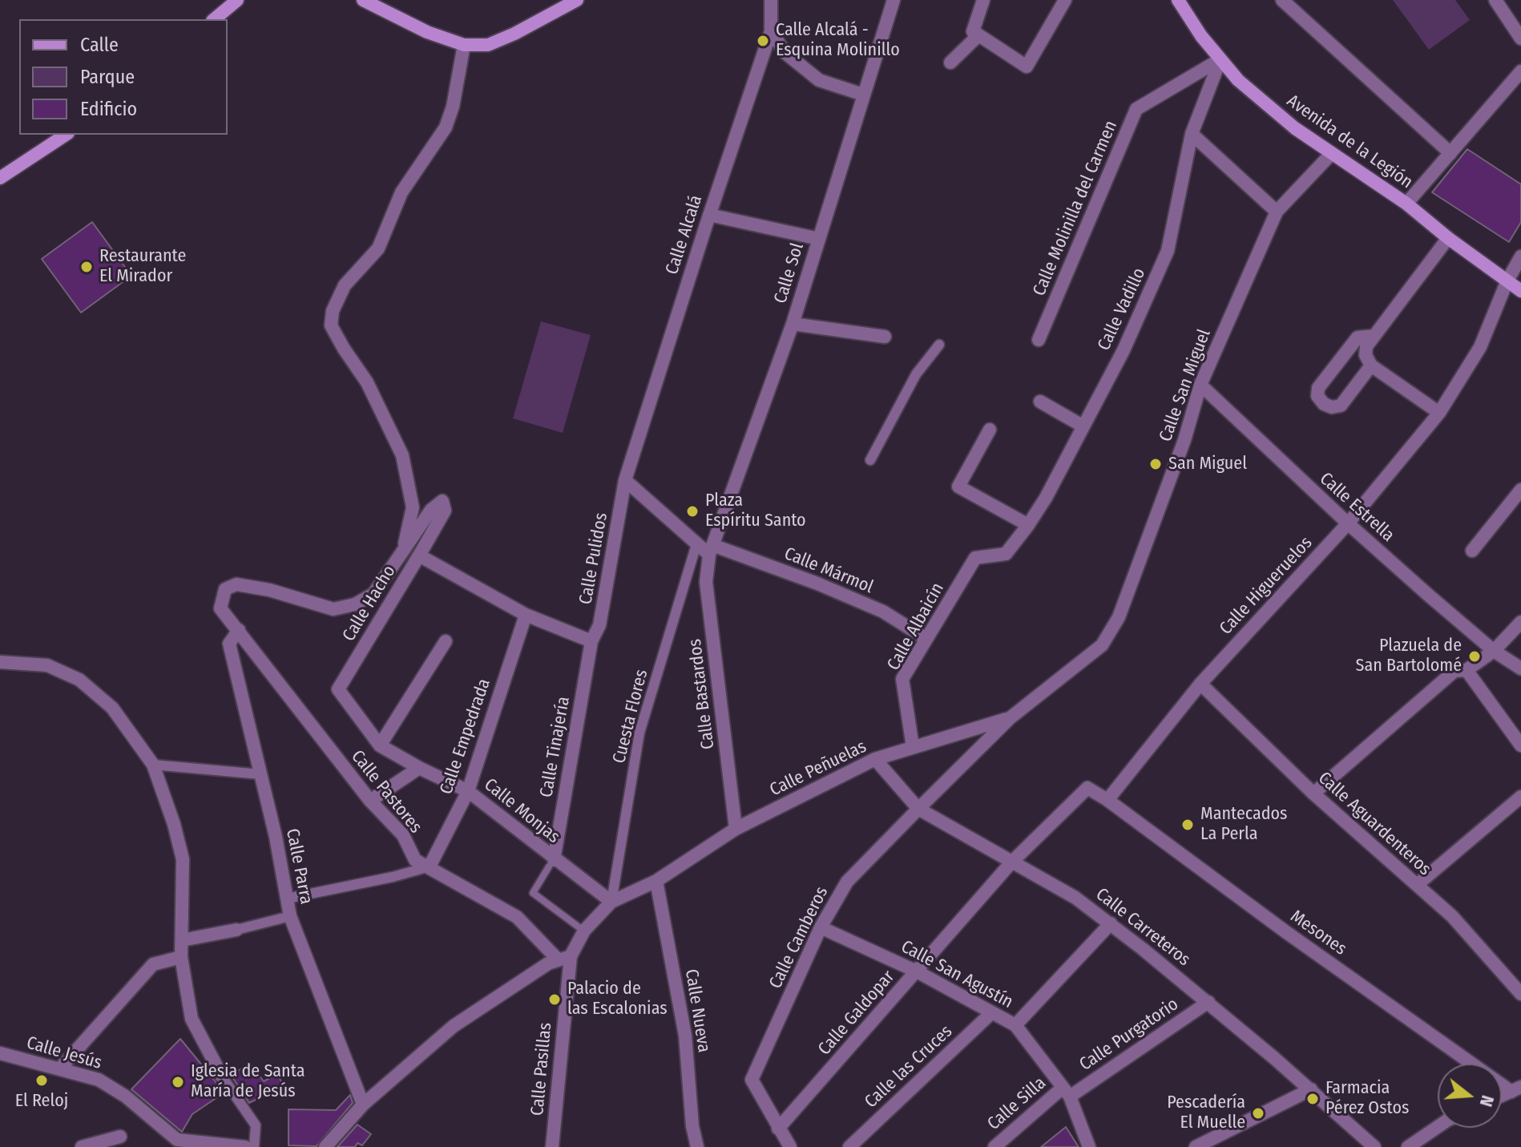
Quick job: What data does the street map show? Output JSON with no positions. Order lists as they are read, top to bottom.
{
  "streets": {
    "main road": ["Avenida de la Legión"],
    "street": [
      "Calle Molinilla del Carmen",
      "Calle Alcalá",
      "Calle Sol",
      "Calle Vadillo",
      "Calle San Miguel",
      "Calle Estrella",
      "Calle Pulidos",
      "Calle Mármol",
      "Calle Higueruelos",
      "Calle Hacho",
      "Calle Albaicín",
      "Calle Bastardos",
      "Cuesta Flores",
      "Calle Empedrada",
      "Calle Tinajería",
      "Calle Peñuelas",
      "Calle Pastores",
      "Calle Monjas",
      "Calle Aguardenteros",
      "Calle Parra",
      "Calle Carreteros",
      "Mesones",
      "Calle Camberos",
      "Calle San Agustín",
      "Calle Nueva",
      "Calle Galdopar",
      "Calle Purgatorio",
      "Calle Jesús",
      "Calle las Cruces",
      "Calle Pasillas",
      "Calle Silla"
    ]
  },
  "crossings": [
    ["Avenida de la Legión", "Calle Molinilla del Carmen"],
    ["Avenida de la Legión", "Calle Vadillo"],
    ["Avenida de la Legión", "Calle San Miguel"],
    ["Avenida de la Legión", "Calle Higueruelos"],
    ["Calle Molinilla del Carmen", "Calle Vadillo"],
    ["Calle Alcalá", "Calle Pulidos"],
    ["Calle Sol", "Calle Mármol"],
    ["Calle Sol", "Calle Bastardos"],
    ["Calle Vadillo", "Calle Albaicín"],
    ["Calle San Miguel", "Calle Estrella"],
    ["Calle San Miguel", "Calle Peñuelas"],
    ["Calle San Miguel", "Calle Camberos"],
    ["Calle Estrella", "Calle Higueruelos"],
    ["Calle Pulidos", "Calle Hacho"],
    ["Calle Pulidos", "Calle Tinajería"],
    ["Calle Mármol", "Calle Albaicín"],
    ["Calle Mármol", "Calle Bastardos"],
    ["Calle Higueruelos", "Calle Aguardenteros"],
    ["Calle Higueruelos", "Mesones"],
    ["Calle Hacho", "Calle Empedrada"],
    ["Calle Hacho", "Calle Tinajería"],
    ["Calle Hacho", "Calle Monjas"],
    ["Calle Albaicín", "Calle Peñuelas"],
    ["Calle Bastardos", "Calle Peñuelas"],
    ["Cuesta Flores", "Calle Peñuelas"],
    ["Cuesta Flores", "Calle Monjas"],
    ["Calle Empedrada", "Calle Pastores"],
    ["Calle Empedrada", "Calle Monjas"],
    ["Calle Tinajería", "Calle Monjas"],
    ["Calle Peñuelas", "Calle Monjas"],
    ["Calle Peñuelas", "Calle Carreteros"],
    ["Calle Peñuelas", "Calle Camberos"],
    ["Calle Peñuelas", "Calle Nueva"],
    ["Calle Pastores", "Calle Parra"],
    ["Calle Pastores", "Calle Pasillas"],
    ["Calle Carreteros", "Calle Camberos"],
    ["Calle Carreteros", "Calle Galdopar"],
    ["Calle Carreteros", "Calle Purgatorio"],
    ["Calle Camberos", "Calle San Agustín"],
    ["Calle Camberos", "Calle Galdopar"],
    ["Calle San Agustín", "Calle Galdopar"],
    ["Calle San Agustín", "Calle Purgatorio"],
    ["Calle San Agustín", "Calle las Cruces"],
    ["Calle San Agustín", "Calle Silla"],
    ["Calle Purgatorio", "Calle Silla"]
  ],
  "places": [
    "Calle Alcalá - Esquina Molinillo",
    "Restaurante El Mirador",
    "San Miguel",
    "Plaza Espíritu Santo",
    "Plazuela de San Bartolomé",
    "Mantecados La Perla",
    "Palacio de las Escalonias",
    "El Reloj",
    "Iglesia de Santa María de Jesús",
    "Farmacia Pérez Ostos",
    "Pescadería El Muelle"
  ],
  "legend": ["Calle", "Parque", "Edificio"],
  "north": "right"
}
